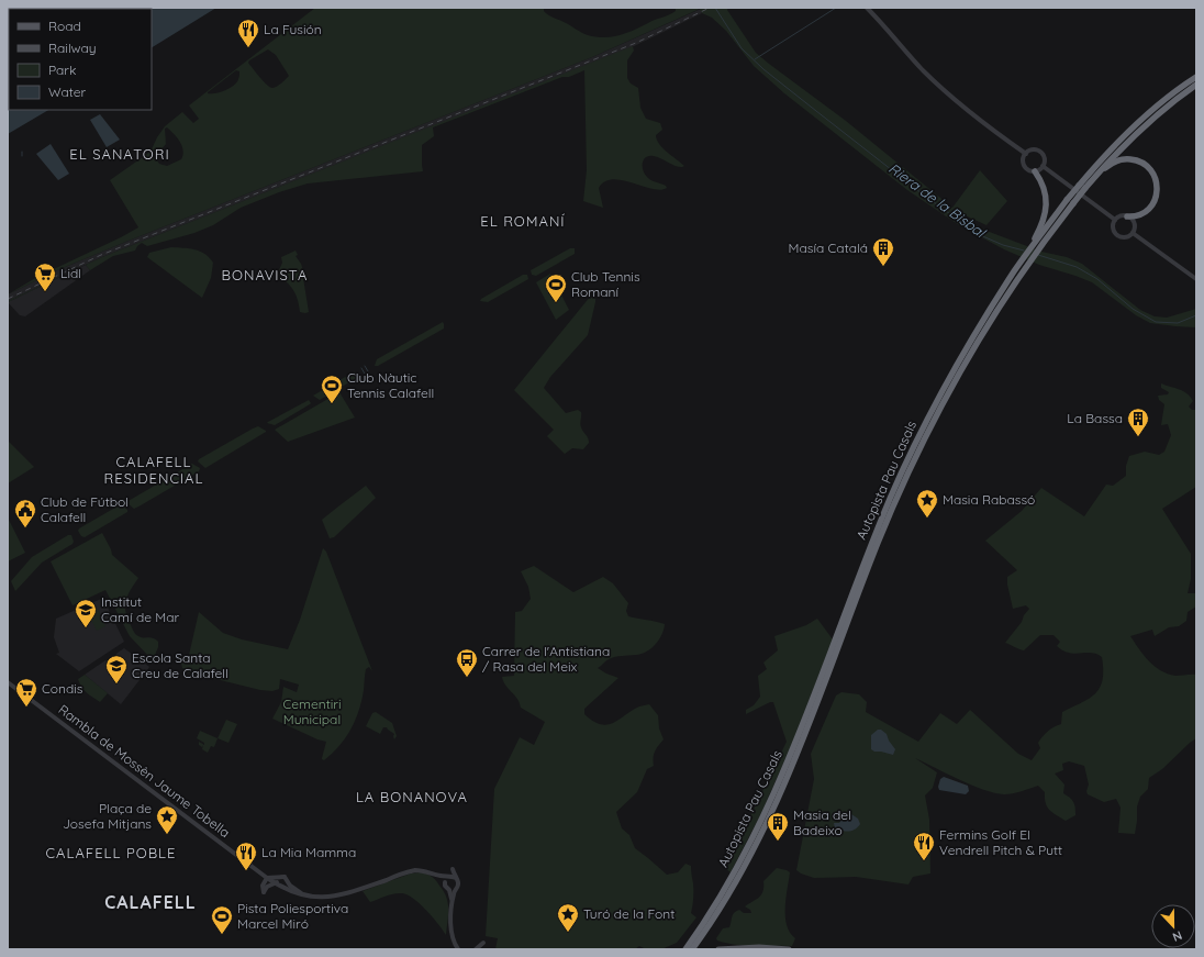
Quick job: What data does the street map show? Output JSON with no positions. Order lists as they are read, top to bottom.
{
  "streets": {
    "highway": ["Autopista Pau Casals"],
    "street": ["Rambla de Mossèn Jaume Tobella"]
  },
  "districts": [
    "EL SANATORI",
    "EL ROMANÍ",
    "BONAVISTA",
    "CALAFELL RESIDENCIAL",
    "LA BONANOVA",
    "CALAFELL POBLE",
    "CALAFELL"
  ],
  "water": ["Riera de la Bisbal"],
  "parks": ["Cementiri Municipal"],
  "places": {
    "restaurant": ["La Fusión", "Fermins Golf El Vendrell Pitch & Putt", "La Mia Mamma"],
    "building": ["Masía Catalá", "La Bassa", "Masia del Badeixo"],
    "supermarket": ["Lidl", "Condis"],
    "sports": ["Club Tennis Romaní", "Club Nàutic Tennis Calafell", "Pista Poliesportiva Marcel Miró"],
    "place": ["Masia Rabassó", "Plaça de Josefa Mitjans", "Turó de la Font"],
    "public building": ["Club de Fútbol Calafell"],
    "school or university": ["Institut Camí de Mar", "Escola Santa Creu de Calafell"],
    "bus stop": ["Carrer de l'Antistiana / Rasa del Meix"]
  },
  "legend": [
    "Road",
    "Railway",
    "Park",
    "Water"
  ],
  "north": "bottom"
}
